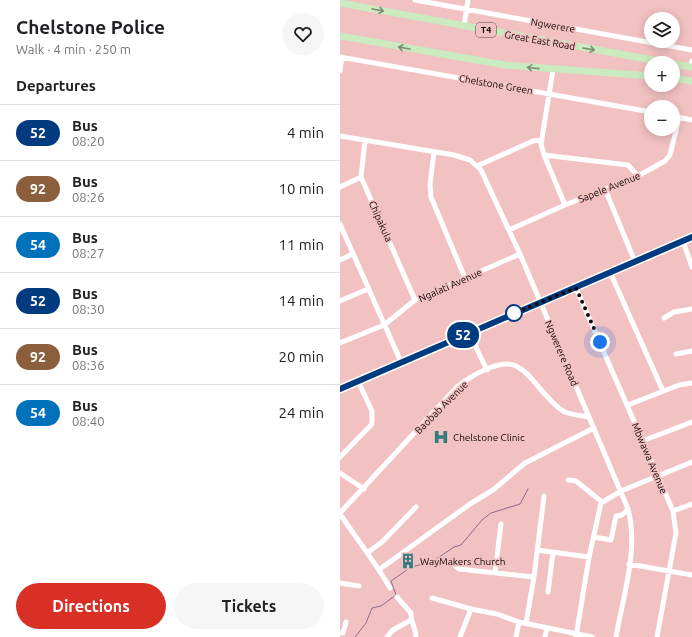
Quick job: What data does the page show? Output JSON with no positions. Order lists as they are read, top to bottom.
{
  "streets": {
    "main road": ["T4", "Great East Road"],
    "street": [
      "Ngwerere",
      "Chelstone Green",
      "Sapele Avenue",
      "Chipakula",
      "Ngalati Avenue",
      "Ngwerere Road",
      "Baobab Avenue",
      "Mbwawa Avenue"
    ]
  },
  "crossings": [
    ["Sapele Avenue", "Ngwerere Road"],
    ["Chipakula", "Ngalati Avenue"],
    ["Chipakula", "Ngwerere Road"],
    ["Ngalati Avenue", "Ngwerere Road"],
    ["Ngwerere Road", "Baobab Avenue"]
  ],
  "places": {
    "hospital": ["Chelstone Clinic"],
    "building": ["WayMakers Church"]
  },
  "lines": ["bus line 52"],
  "page": {
    "heading": [
      ["Chelstone Police", "Walk · 4 min · 250 m"],
      "Departures"
    ],
    "on_map": "52",
    "map_buttons": ["+", "−"],
    "list": [
      {
        "mark": "52",
        "name": "Bus",
        "note": "08:20",
        "value": "4 min"
      },
      {
        "mark": "92",
        "name": "Bus",
        "note": "08:26",
        "value": "10 min"
      },
      {
        "mark": "54",
        "name": "Bus",
        "note": "08:27",
        "value": "11 min"
      },
      {
        "mark": "52",
        "name": "Bus",
        "note": "08:30",
        "value": "14 min"
      },
      {
        "mark": "92",
        "name": "Bus",
        "note": "08:36",
        "value": "20 min"
      },
      {
        "mark": "54",
        "name": "Bus",
        "note": "08:40",
        "value": "24 min"
      }
    ],
    "buttons": ["Directions", "Tickets"]
  }
}
